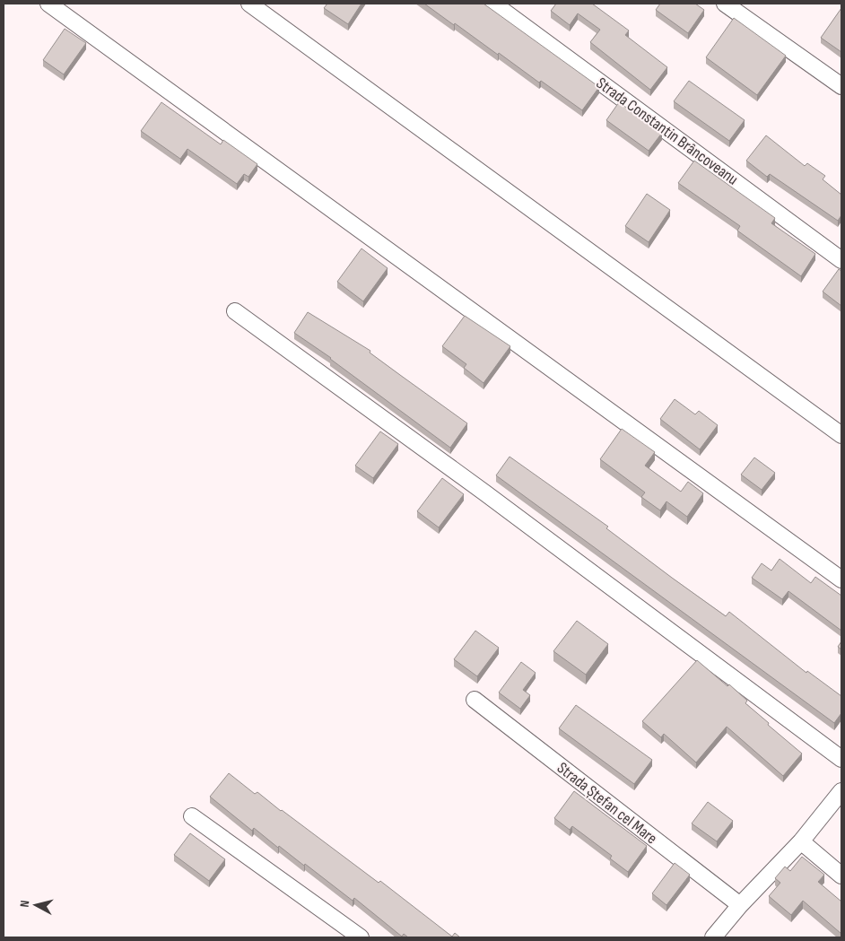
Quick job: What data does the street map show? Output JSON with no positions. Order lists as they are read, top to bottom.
{
  "streets": {
    "street": ["Strada Constantin Brâncoveanu", "Strada Ștefan cel Mare"]
  },
  "north": "left"
}
